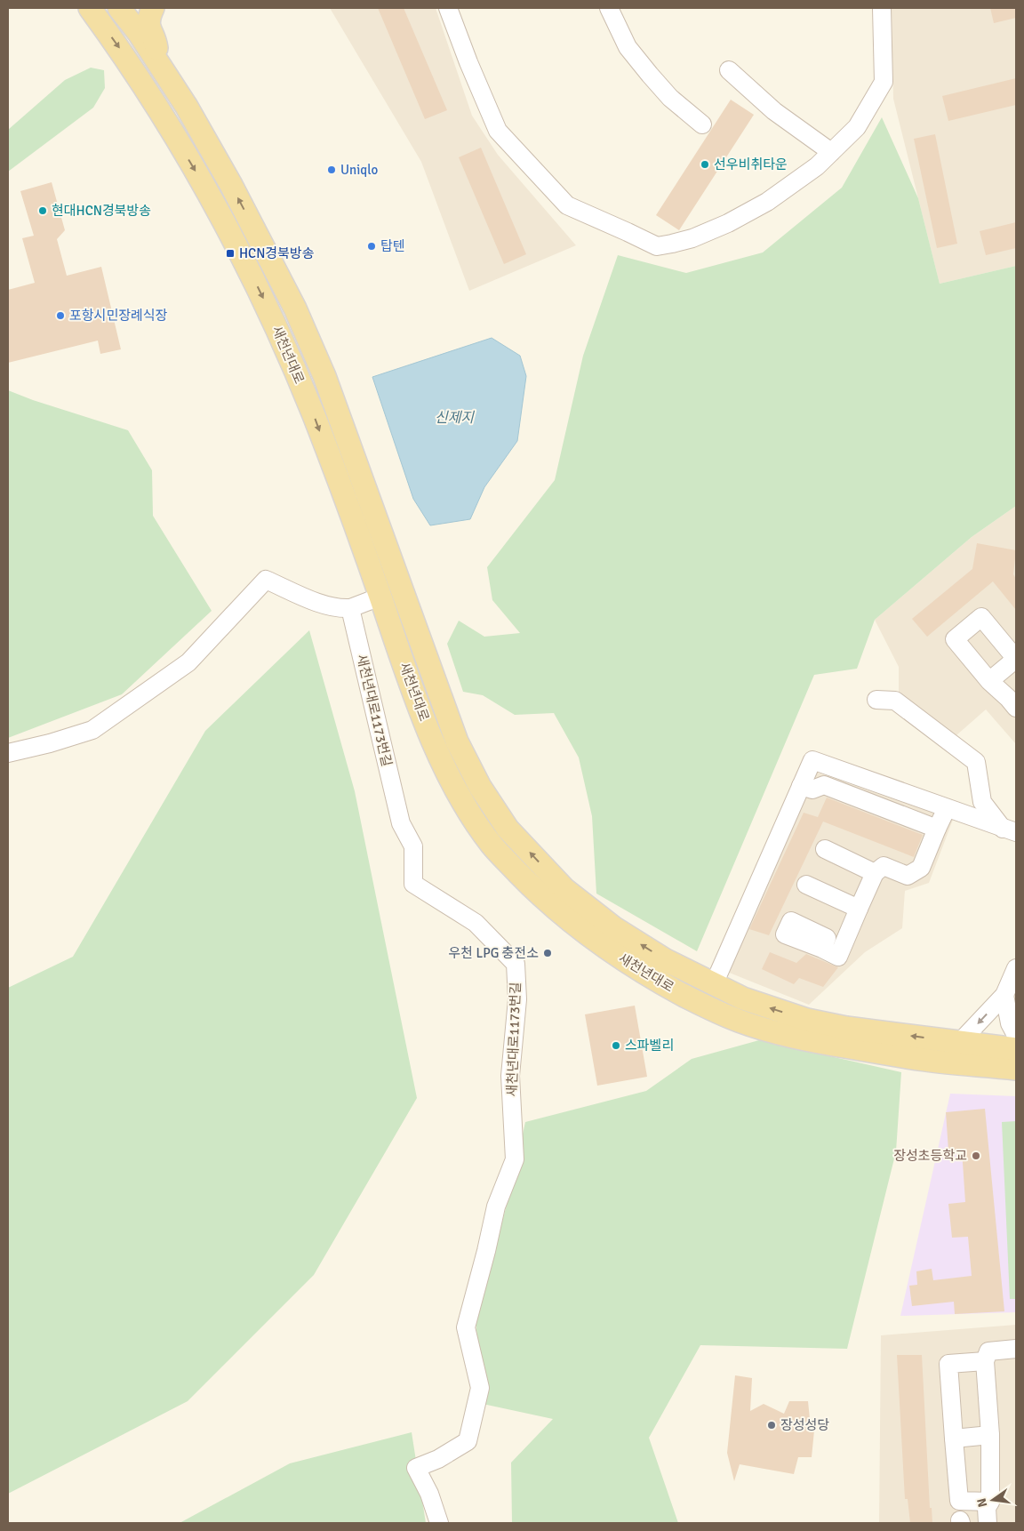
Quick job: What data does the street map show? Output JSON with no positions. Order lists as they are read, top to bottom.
{
  "streets": {
    "main road": ["새천년대로"],
    "street": ["새천년대로1173번길"]
  },
  "water": ["신제지"],
  "places": {
    "other": [
      "선우비취타운",
      "Uniqlo",
      "현대HCN경북방송",
      "탑텐",
      "포항시민장례식장",
      "우천 LPG 충전소",
      "스파벨리",
      "장성초등학교",
      "장성성당"
    ],
    "transit": ["HCN경북방송"]
  },
  "north": "left"
}
